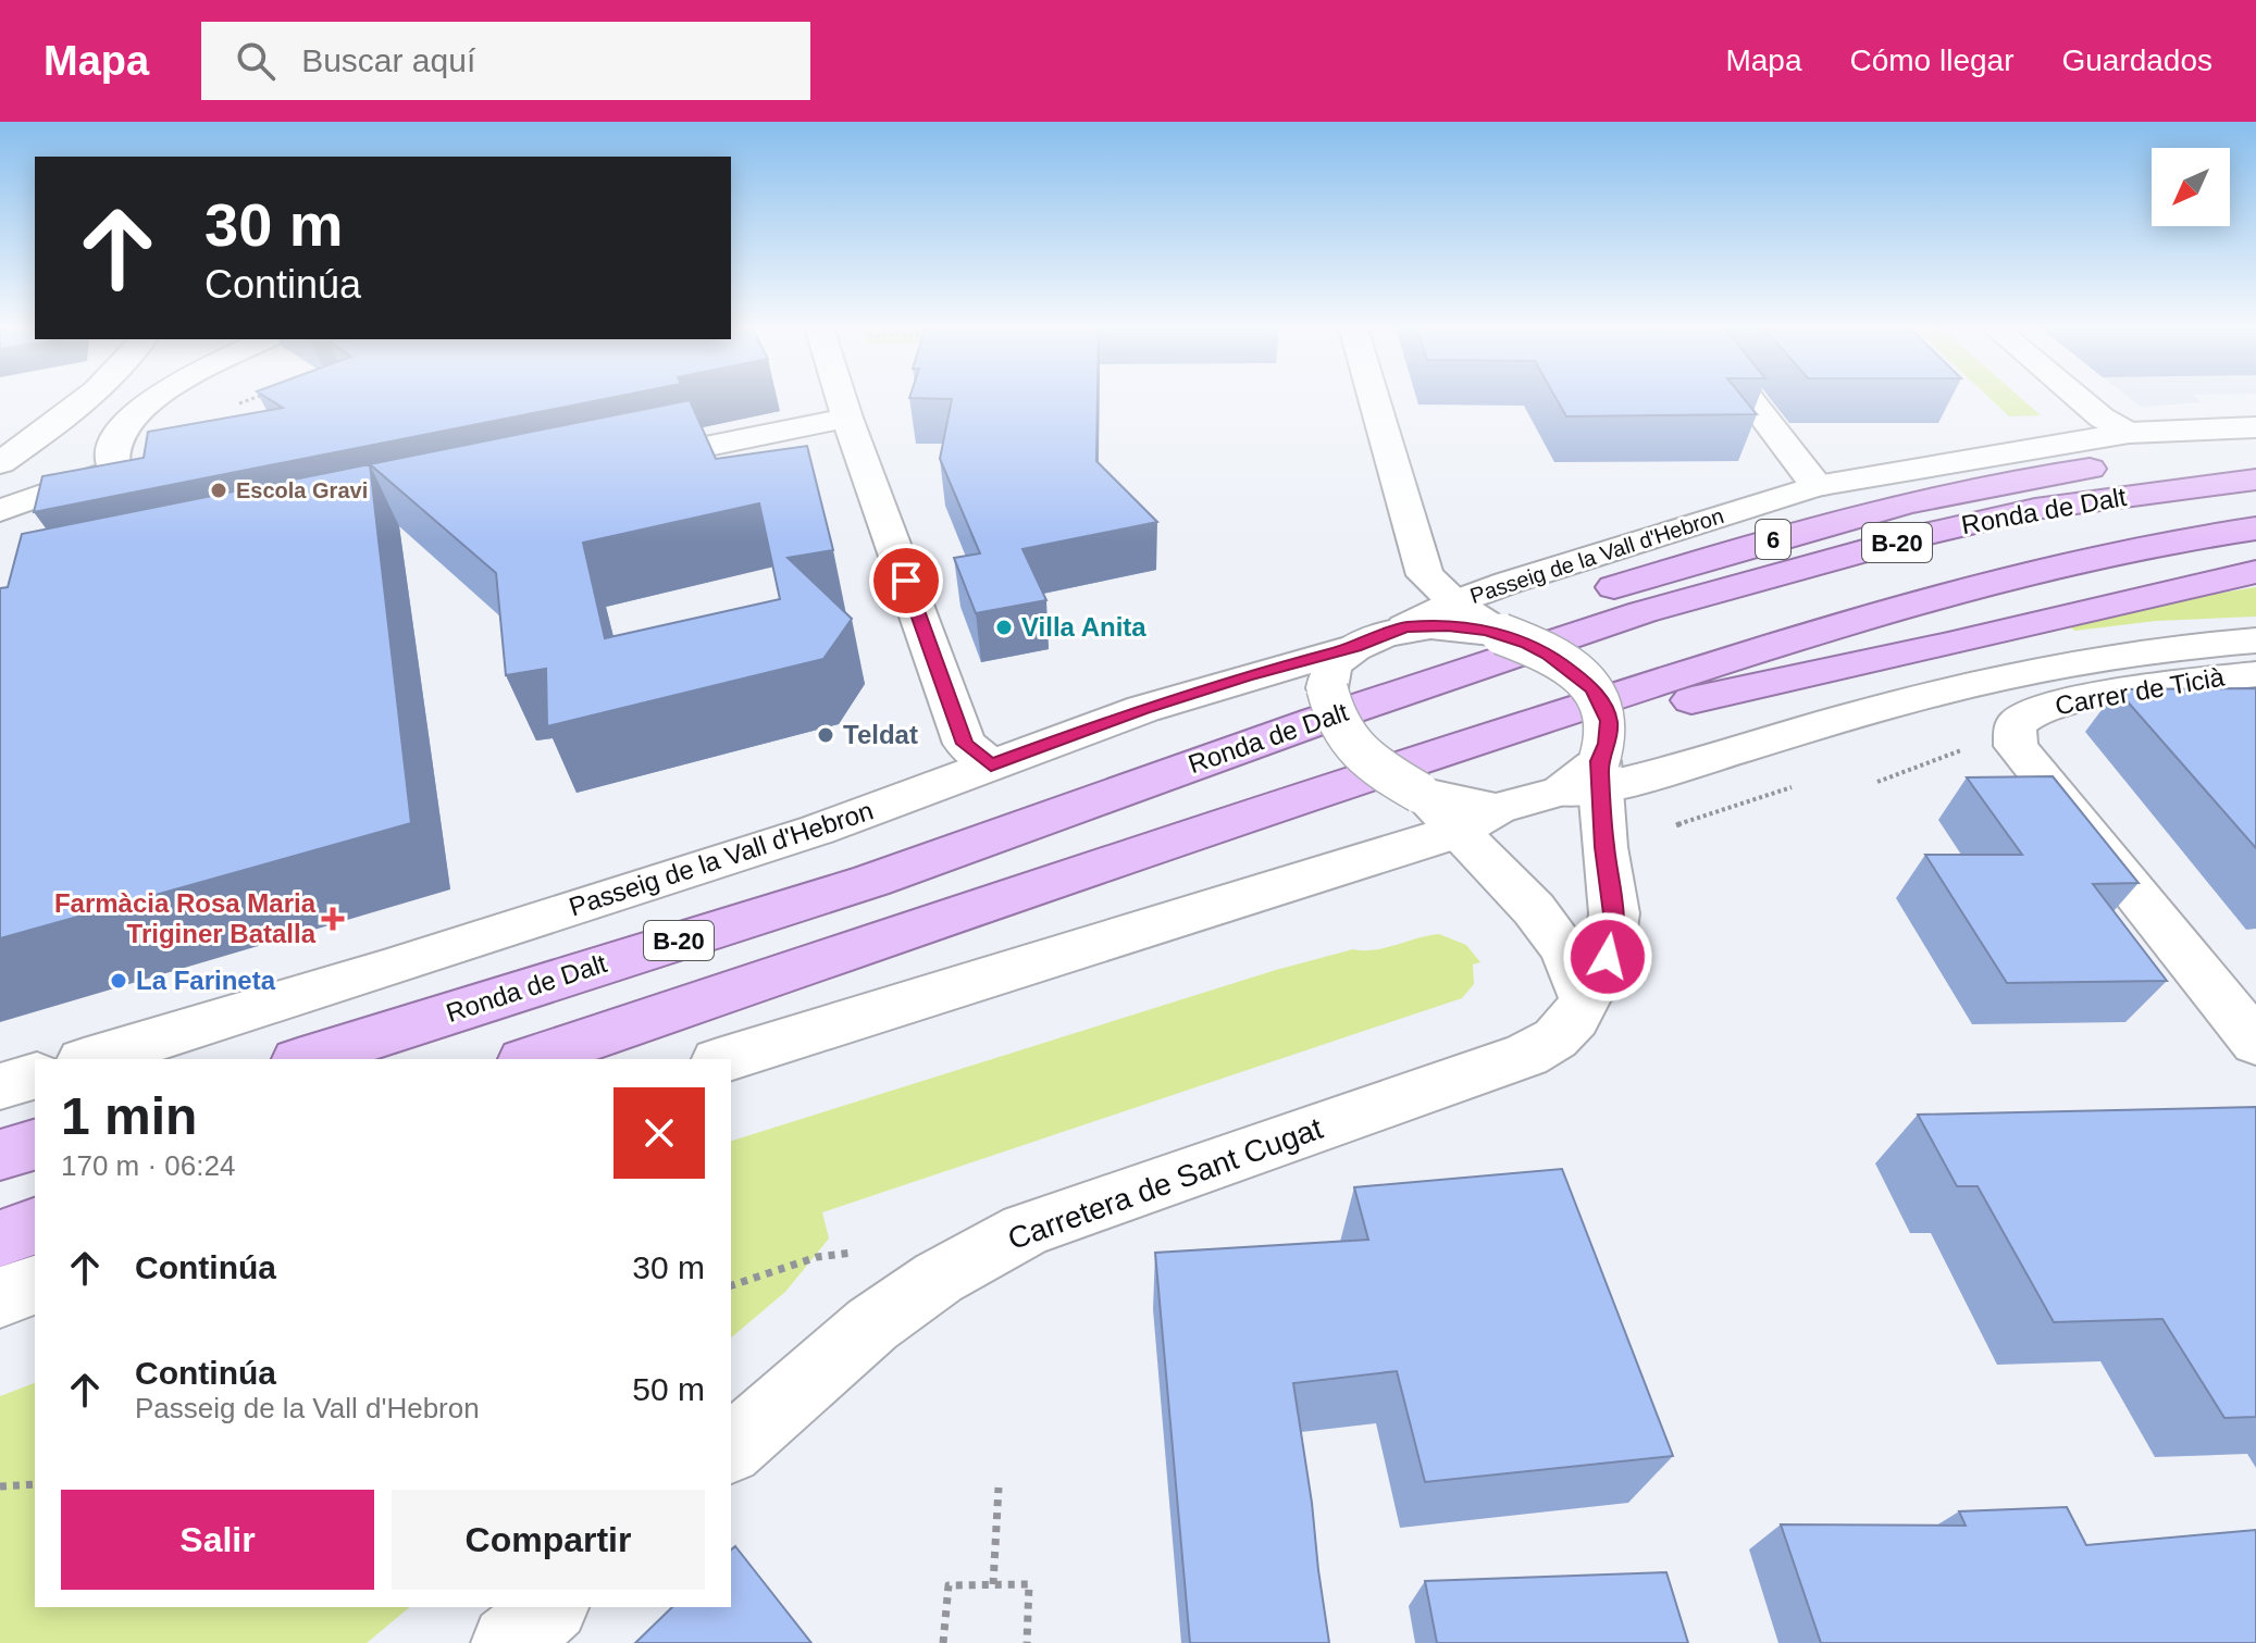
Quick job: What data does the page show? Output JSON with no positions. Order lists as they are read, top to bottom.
{
  "streets": {
    "highway": ["Ronda de Dalt", "6", "B-20"],
    "street": ["Passeig de la Vall d'Hebron", "Carrer de Ticià", "Carretera de Sant Cugat"]
  },
  "crossings": [
    ["Ronda de Dalt", "6"]
  ],
  "places": {
    "other": [
      "Escola Gravi",
      "Villa Anita",
      "Teldat",
      "La Farineta"
    ],
    "health": ["Farmàcia Rosa Maria Triginer Batalla"]
  },
  "north": "bottom left",
  "page": {
    "header": "Mapa",
    "search": "Buscar aquí",
    "nav": ["Mapa", "Cómo llegar", "Guardados"],
    "turn": ["30 m", "Continúa"],
    "heading": ["1 min", "170 m · 06:24"],
    "list": [
      {
        "name": "Continúa",
        "value": "30 m"
      },
      {
        "name": "Continúa",
        "note": "Passeig de la Vall d'Hebron",
        "value": "50 m"
      }
    ],
    "buttons": ["Salir", "Compartir"]
  }
}
